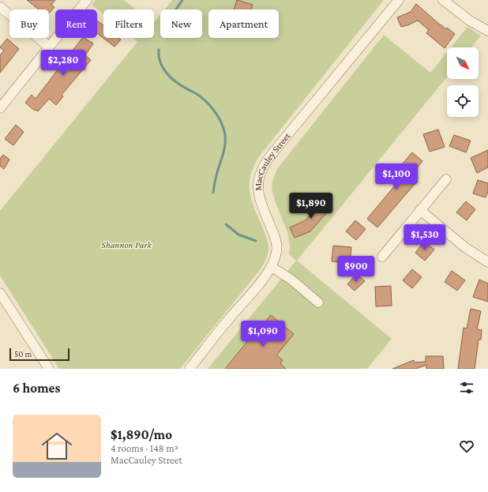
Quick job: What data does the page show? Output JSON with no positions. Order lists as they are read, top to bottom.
{
  "streets": {
    "street": ["MacCauley Street"]
  },
  "parks": ["Shannon Park"],
  "scale_bar": "50 m",
  "north": "bottom right",
  "page": {
    "chip": [
      "Buy",
      "Rent",
      "Filters",
      "New",
      "Apartment"
    ],
    "price": [
      "$2,280",
      "$1,100",
      "$1,890",
      "$1,530",
      "$900",
      "$1,090"
    ],
    "scale": "50 m",
    "heading": "6 homes",
    "list": [
      {
        "name": "$1,890/mo",
        "note": "4 rooms · 148 m² · MacCauley Street"
      }
    ]
  }
}
